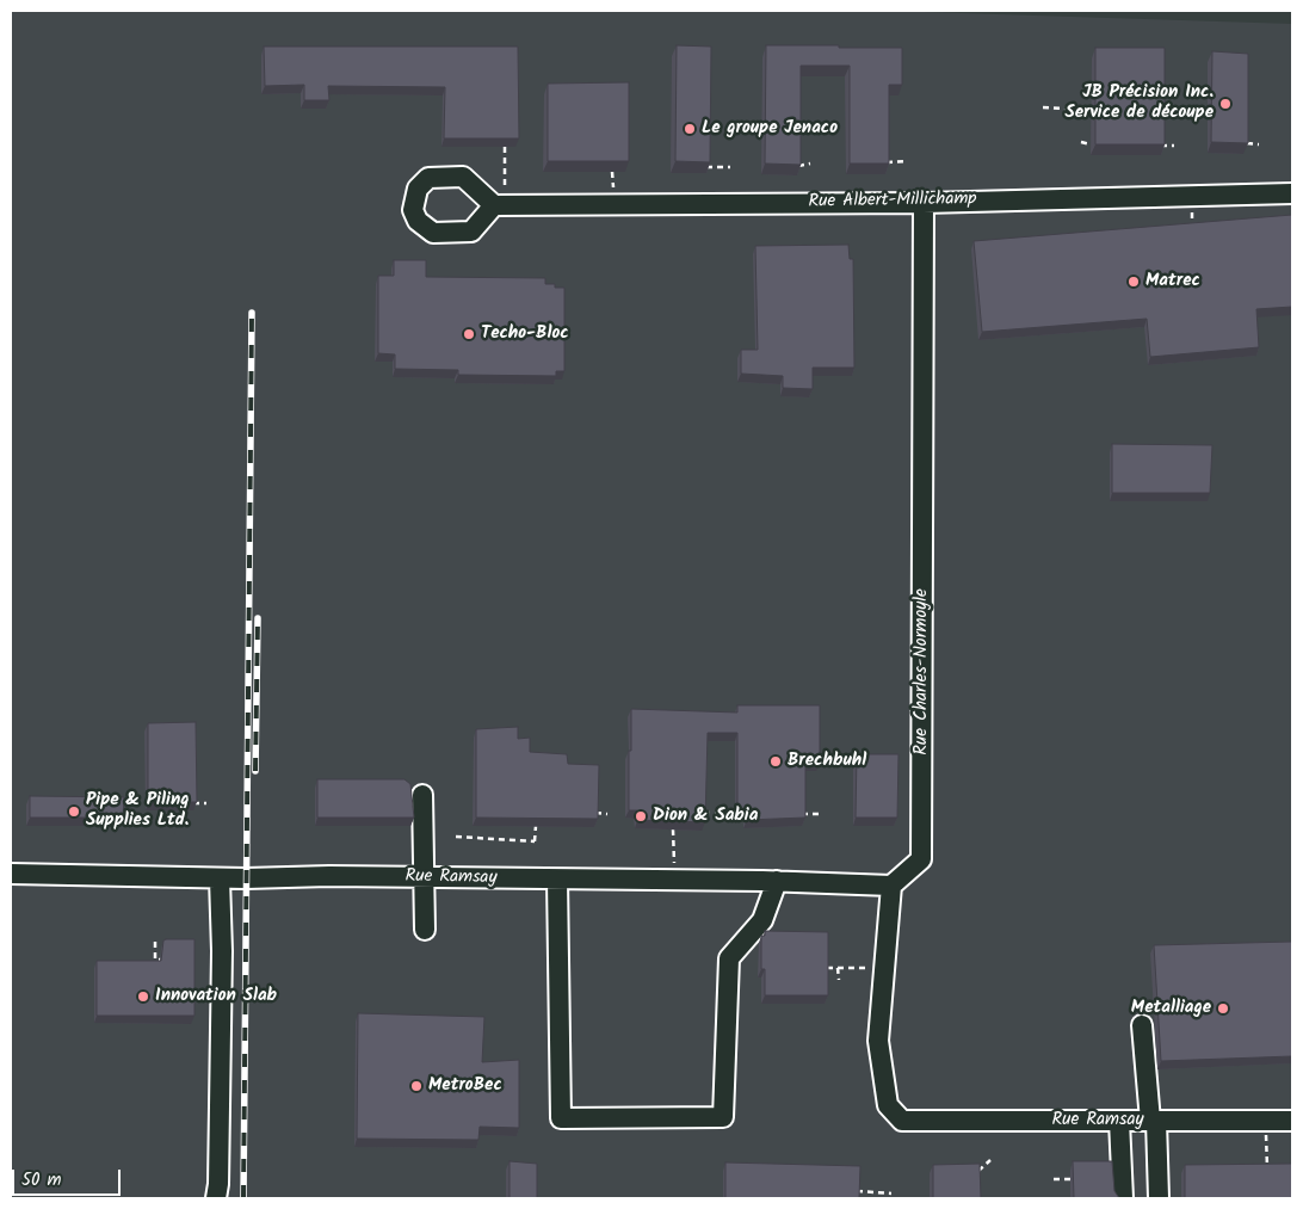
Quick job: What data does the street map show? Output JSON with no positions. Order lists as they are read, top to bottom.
{
  "streets": {
    "street": ["Rue Albert-Millichamp", "Rue Charles-Normoyle", "Rue Ramsay"]
  },
  "crossings": [
    ["Rue Albert-Millichamp", "Rue Charles-Normoyle"],
    ["Rue Charles-Normoyle", "Rue Ramsay"]
  ],
  "places": [
    "JB Précision Inc. Service de découpe",
    "Le groupe Jenaco",
    "Matrec",
    "Techo-Bloc",
    "Brechbuhl",
    "Pipe & Piling Supplies Ltd.",
    "Dion & Sabia",
    "Innovation Slab",
    "Metalliage",
    "MetroBec"
  ],
  "scale_bar": "50 m"
}
